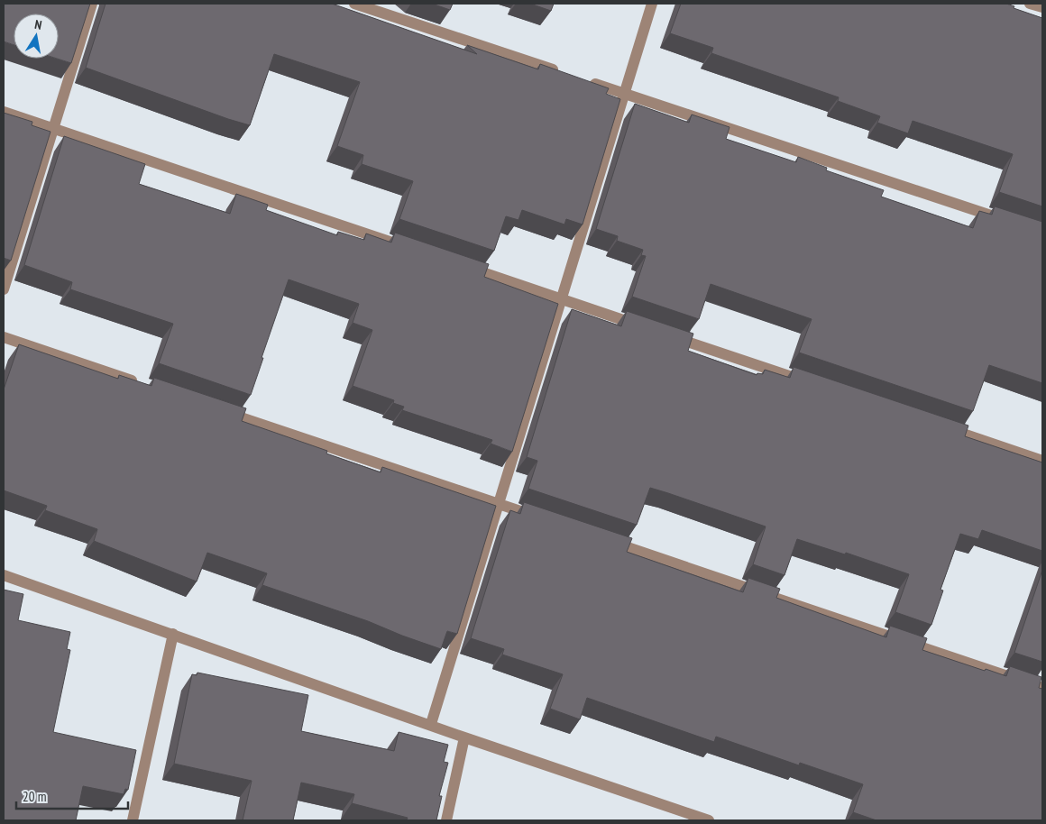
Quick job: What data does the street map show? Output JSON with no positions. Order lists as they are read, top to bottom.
{
  "scale_bar": "20 m",
  "north": "top"
}
